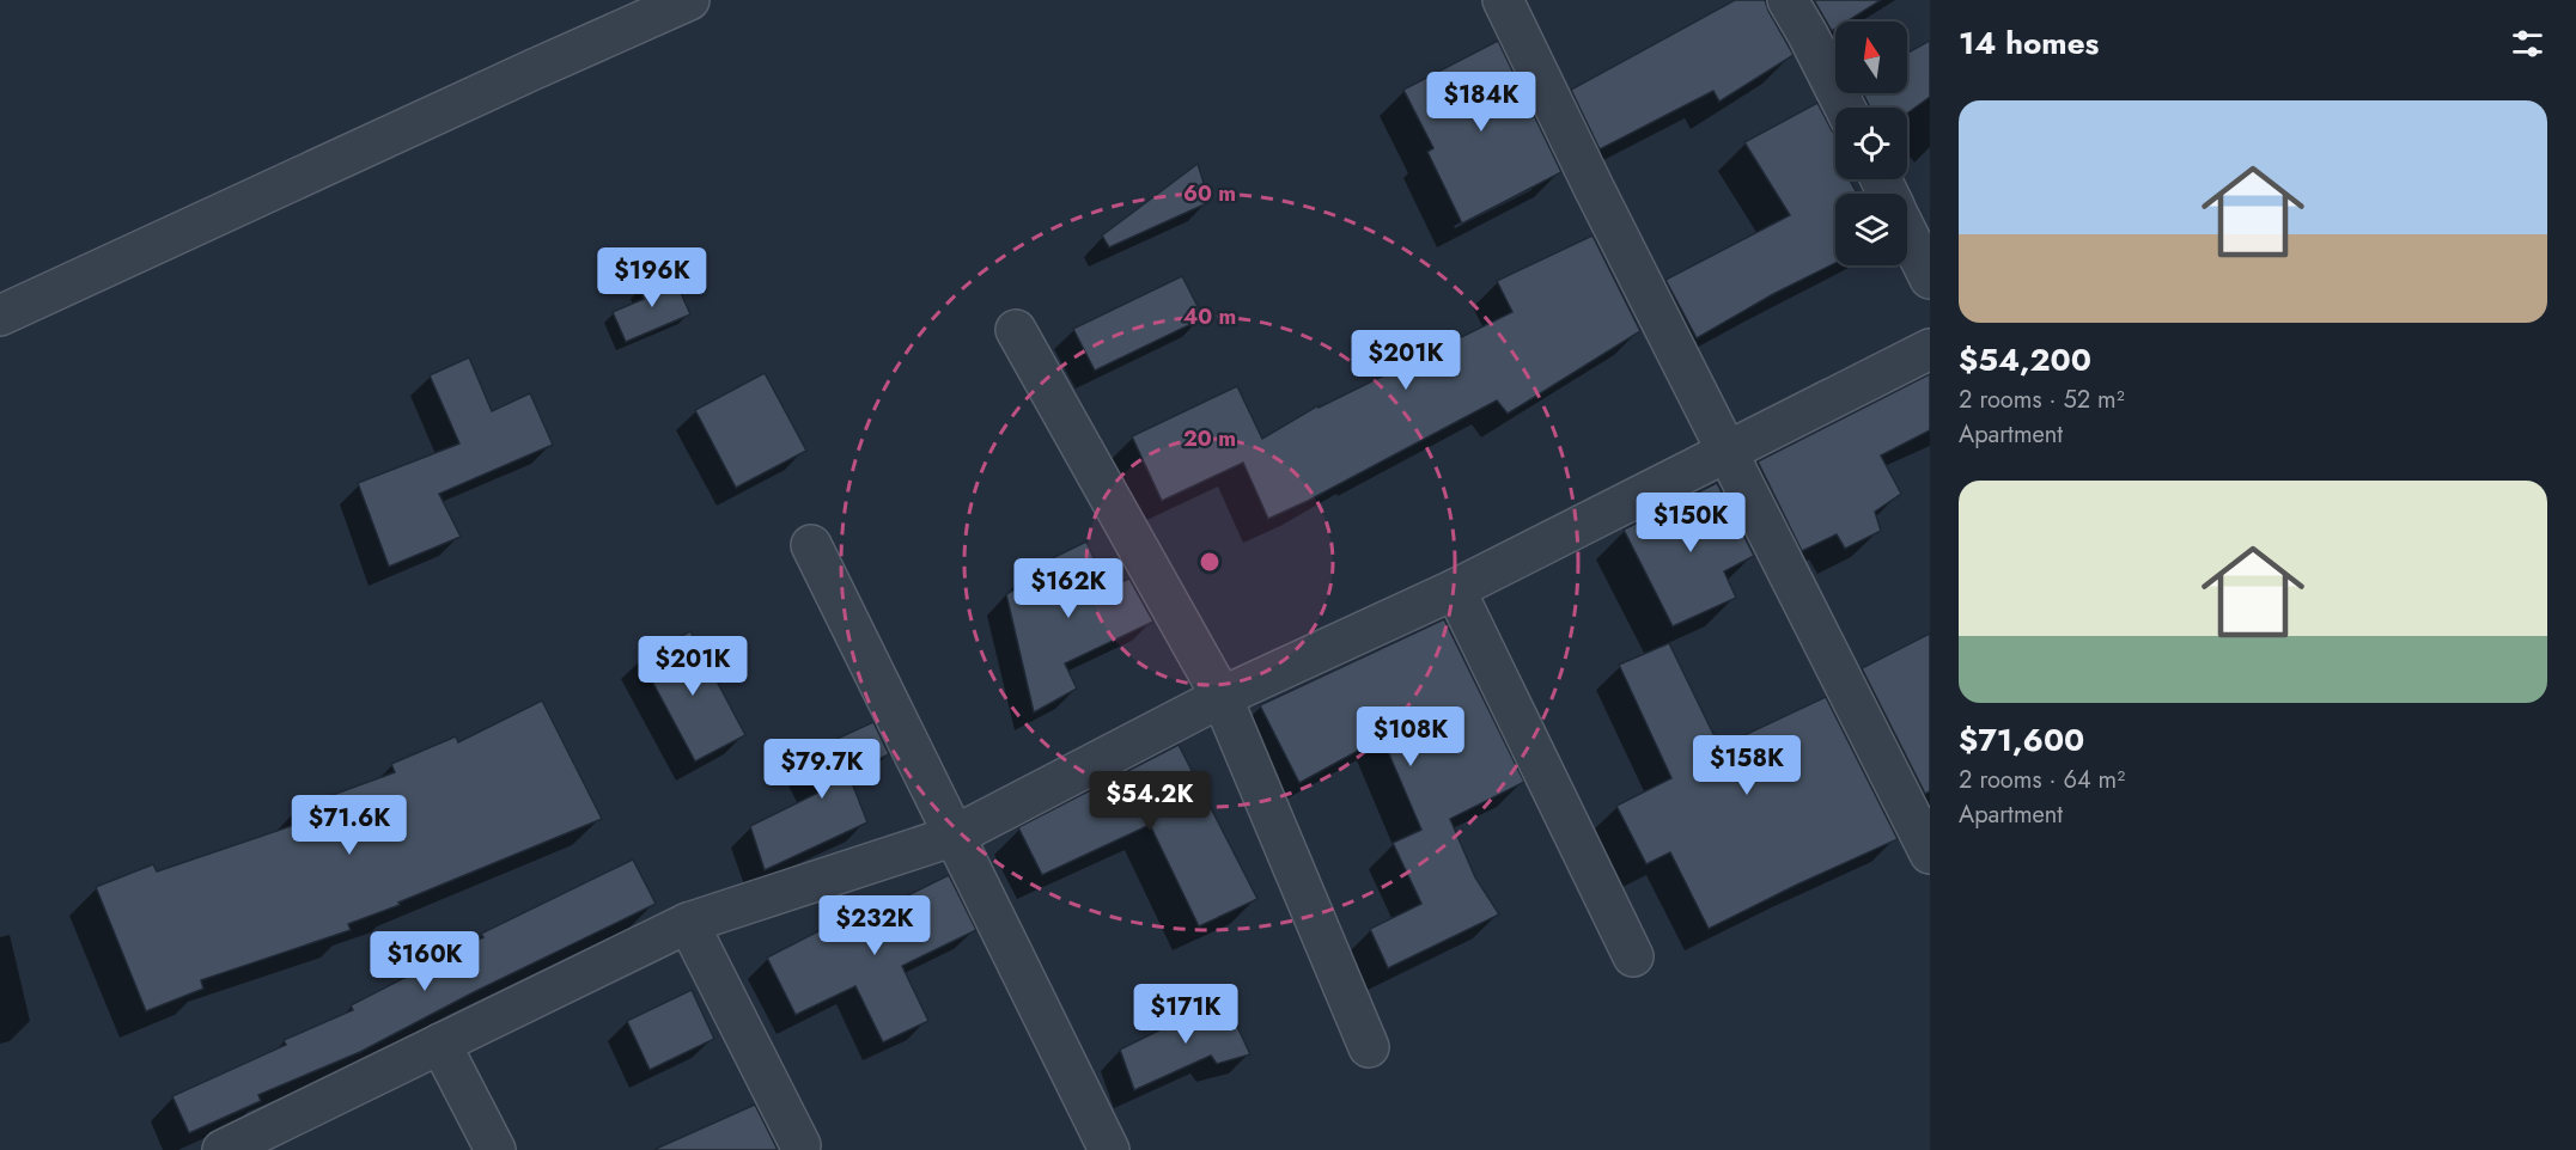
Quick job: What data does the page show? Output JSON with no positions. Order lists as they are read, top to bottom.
{
  "north": "top",
  "page": {
    "heading": "14 homes",
    "price": [
      "$184K",
      "$196K",
      "$201K",
      "$150K",
      "$162K",
      "$201K",
      "$108K",
      "$158K",
      "$79.7K",
      "$54.2K",
      "$71.6K",
      "$232K",
      "$160K",
      "$171K"
    ],
    "list": [
      {
        "name": "$54,200",
        "note": "2 rooms · 52 m² · Apartment"
      },
      {
        "name": "$71,600",
        "note": "2 rooms · 64 m² · Apartment"
      }
    ]
  },
  "rings": ["60 m", "40 m", "20 m"]
}
